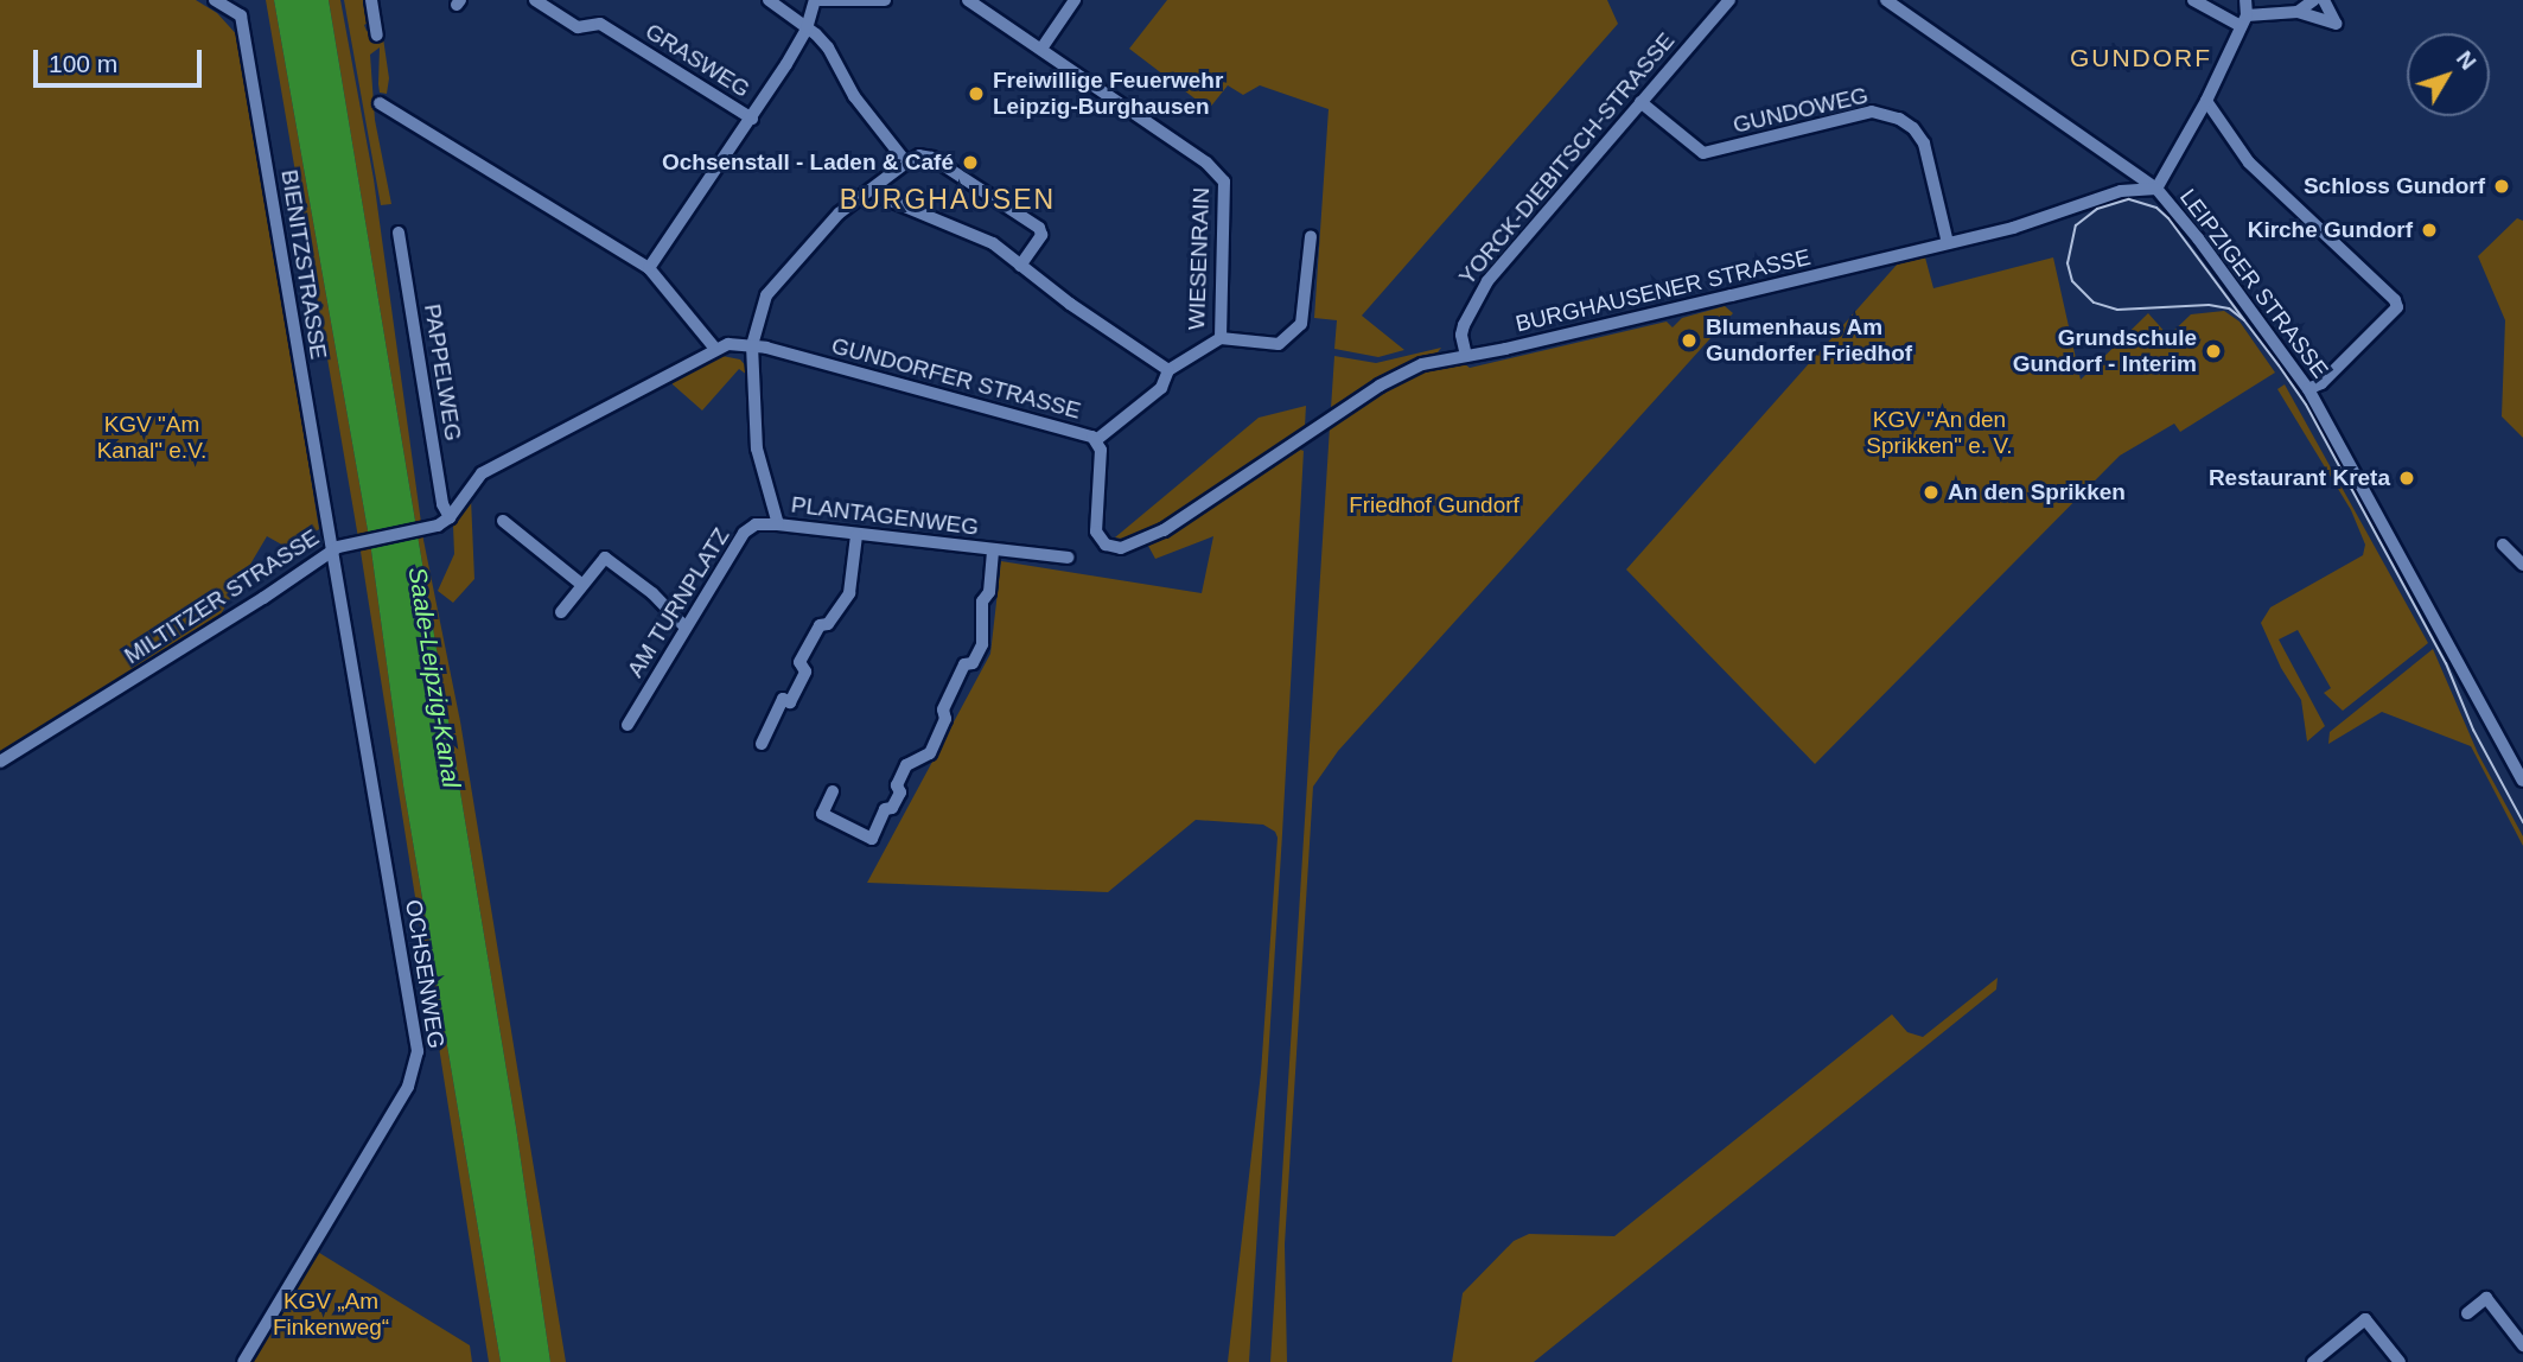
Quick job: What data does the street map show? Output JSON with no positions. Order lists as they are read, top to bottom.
{
  "streets": {
    "street": [
      "GRASWEG",
      "GUNDOWEG",
      "YORCK-DIEBITSCH-STRASSE",
      "WIESENRAIN",
      "BIENITZSTRASSE",
      "LEIPZIGER STRASSE",
      "BURGHAUSENER STRASSE",
      "PAPPELWEG",
      "GUNDORFER STRASSE",
      "PLANTAGENWEG",
      "MILTITZER STRASSE",
      "AM TURNPLATZ",
      "OCHSENWEG"
    ]
  },
  "crossings": [
    ["GUNDOWEG", "YORCK-DIEBITSCH-STRASSE"],
    ["GUNDOWEG", "BURGHAUSENER STRASSE"],
    ["YORCK-DIEBITSCH-STRASSE", "BURGHAUSENER STRASSE"],
    ["WIESENRAIN", "GUNDORFER STRASSE"],
    ["BIENITZSTRASSE", "MILTITZER STRASSE"],
    ["BIENITZSTRASSE", "OCHSENWEG"],
    ["LEIPZIGER STRASSE", "BURGHAUSENER STRASSE"],
    ["BURGHAUSENER STRASSE", "GUNDORFER STRASSE"],
    ["PAPPELWEG", "MILTITZER STRASSE"],
    ["GUNDORFER STRASSE", "PLANTAGENWEG"],
    ["GUNDORFER STRASSE", "MILTITZER STRASSE"],
    ["PLANTAGENWEG", "AM TURNPLATZ"],
    ["MILTITZER STRASSE", "OCHSENWEG"]
  ],
  "districts": ["GUNDORF", "BURGHAUSEN"],
  "water": ["Saale-Leipzig-Kanal"],
  "parks": [
    "KGV \"An den Sprikken\" e. V.",
    "KGV \"Am Kanal\" e.V.",
    "Friedhof Gundorf",
    "KGV „Am Finkenweg“"
  ],
  "places": [
    "Freiwillige Feuerwehr Leipzig-Burghausen",
    "Ochsenstall - Laden & Café",
    "Schloss Gundorf",
    "Kirche Gundorf",
    "Blumenhaus Am Gundorfer Friedhof",
    "Grundschule Gundorf - Interim",
    "Restaurant Kreta",
    "An den Sprikken"
  ],
  "scale_bar": "100 m",
  "north": "top right"
}
